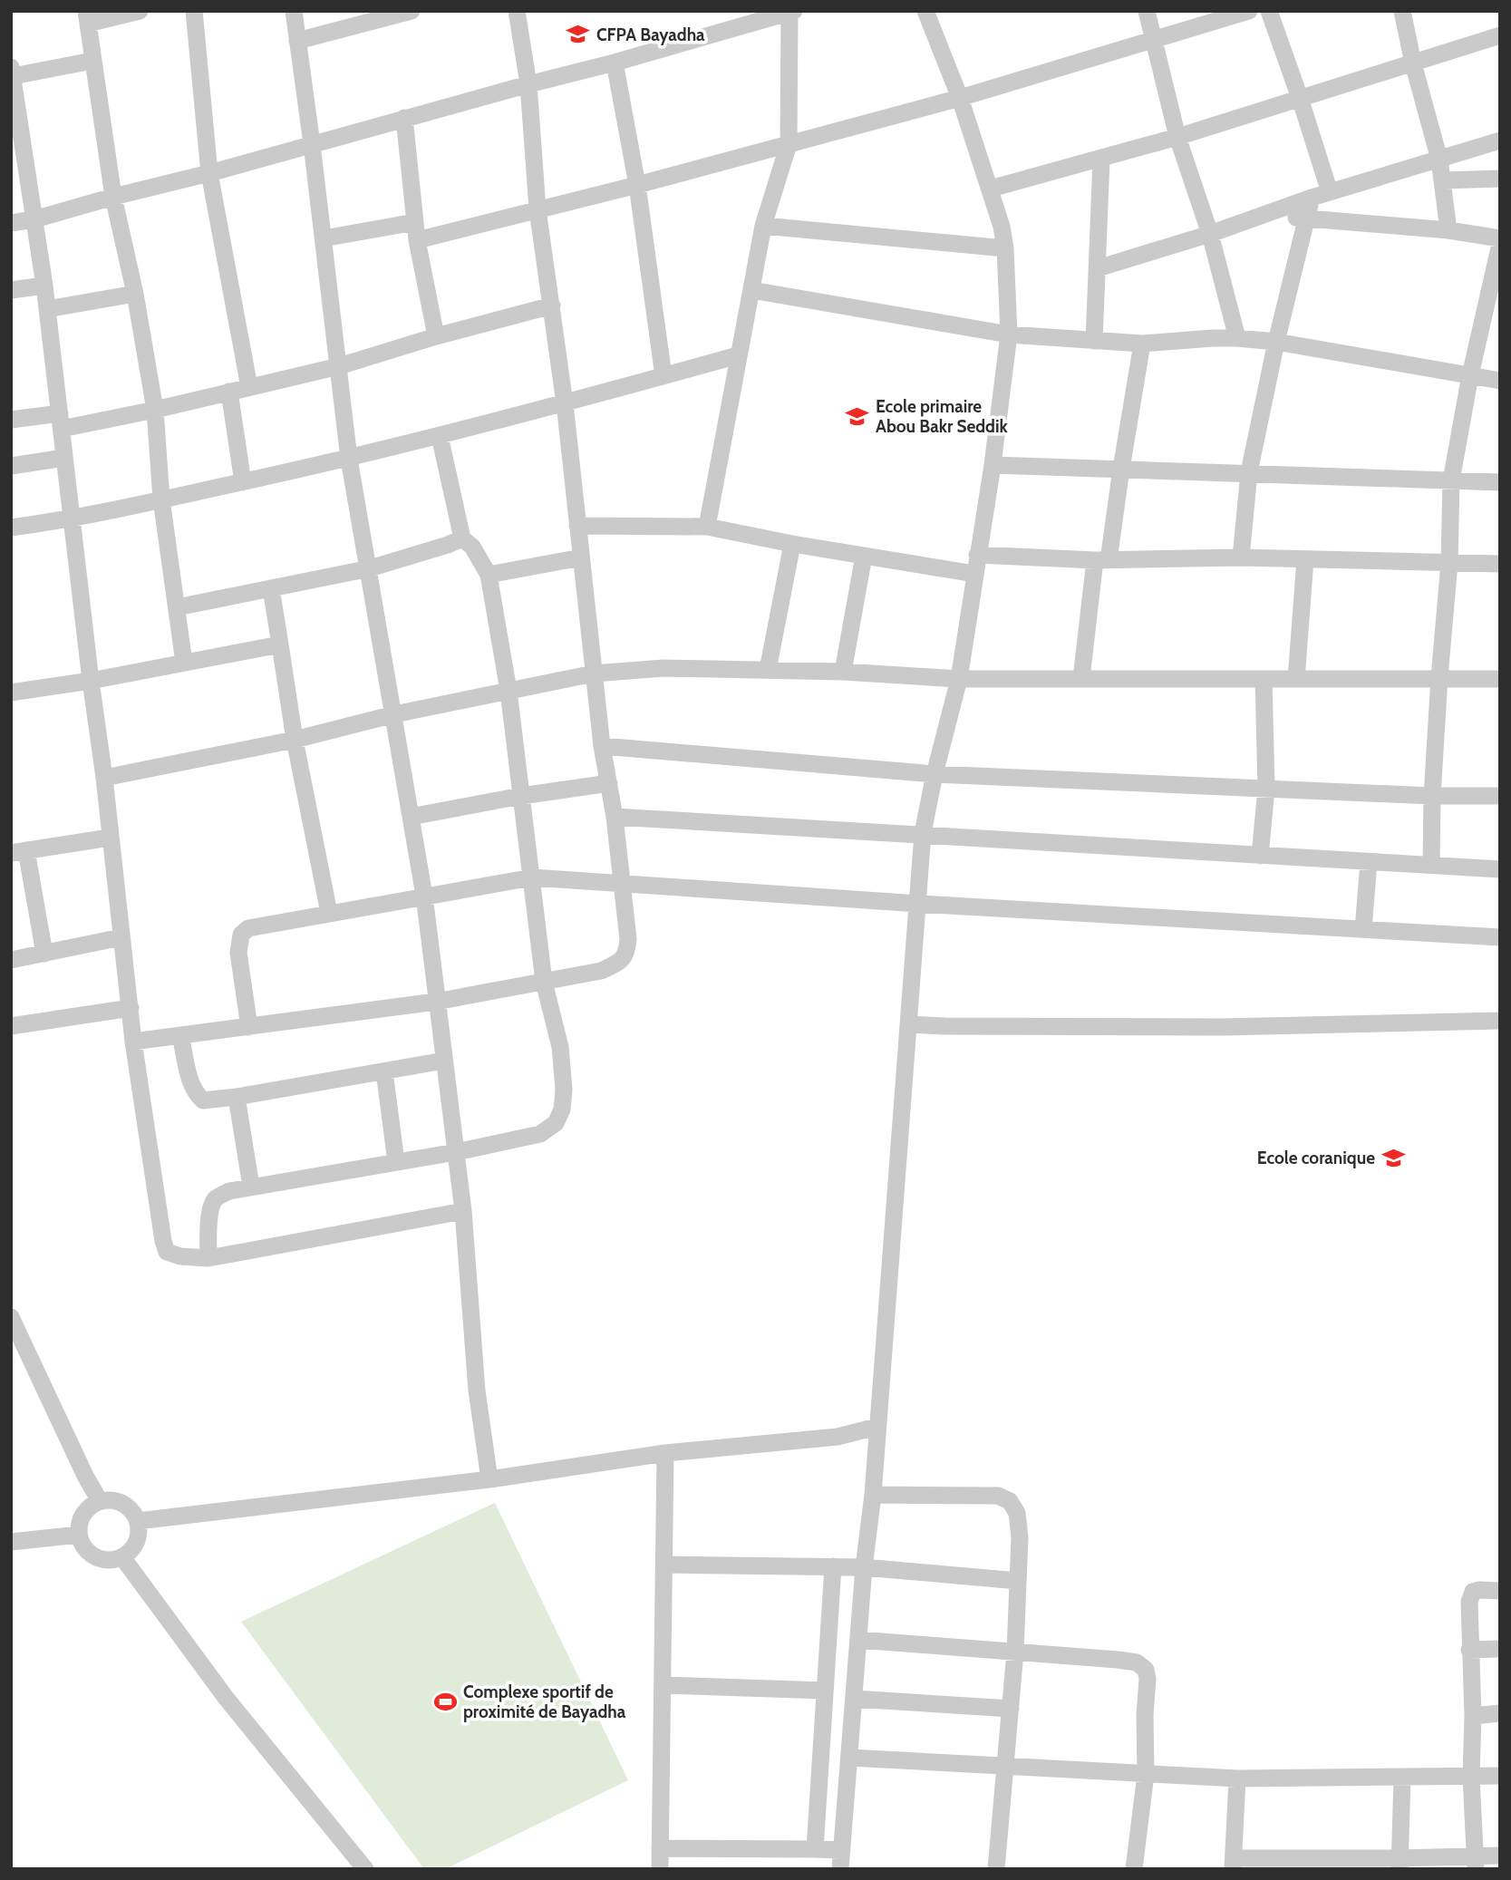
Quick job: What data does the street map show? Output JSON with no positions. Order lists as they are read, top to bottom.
{
  "places": {
    "school or university": ["CFPA Bayadha", "Ecole primaire Abou Bakr Seddik", "Ecole coranique"],
    "sports": ["Complexe sportif de proximité de Bayadha"]
  }
}
